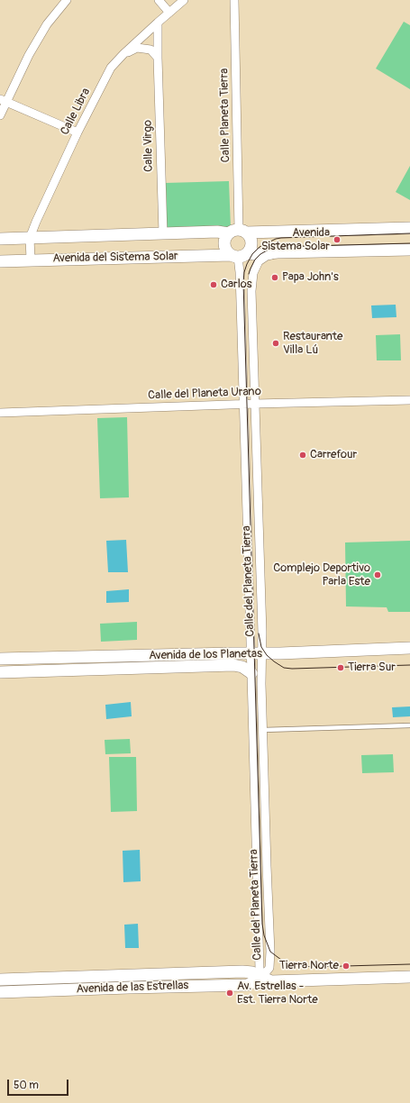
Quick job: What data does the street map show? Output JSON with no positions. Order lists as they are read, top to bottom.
{
  "streets": {
    "street": [
      "Calle Libra",
      "Calle Planeta Tierra",
      "Calle Virgo",
      "Avenida del Sistema Solar",
      "Calle del Planeta Urano",
      "Calle del Planeta Tierra",
      "Avenida de los Planetas",
      "Avenida de las Estrellas"
    ]
  },
  "crossings": [
    ["Calle Libra", "Calle Virgo"],
    ["Calle Libra", "Avenida del Sistema Solar"],
    ["Calle Planeta Tierra", "Avenida del Sistema Solar"],
    ["Calle Planeta Tierra", "Calle del Planeta Tierra"],
    ["Calle Virgo", "Avenida del Sistema Solar"],
    ["Avenida del Sistema Solar", "Calle del Planeta Tierra"],
    ["Calle del Planeta Urano", "Calle del Planeta Tierra"],
    ["Calle del Planeta Tierra", "Avenida de los Planetas"],
    ["Calle del Planeta Tierra", "Avenida de las Estrellas"]
  ],
  "places": [
    "Avenida Sistema Solar",
    "Papa John's",
    "Carlos",
    "Restaurante Villa Lú",
    "Carrefour",
    "Complejo Deportivo Parla Este",
    "Tierra Sur",
    "Tierra Norte",
    "Av. Estrellas - Est. Tierra Norte"
  ],
  "scale_bar": "50 m"
}
